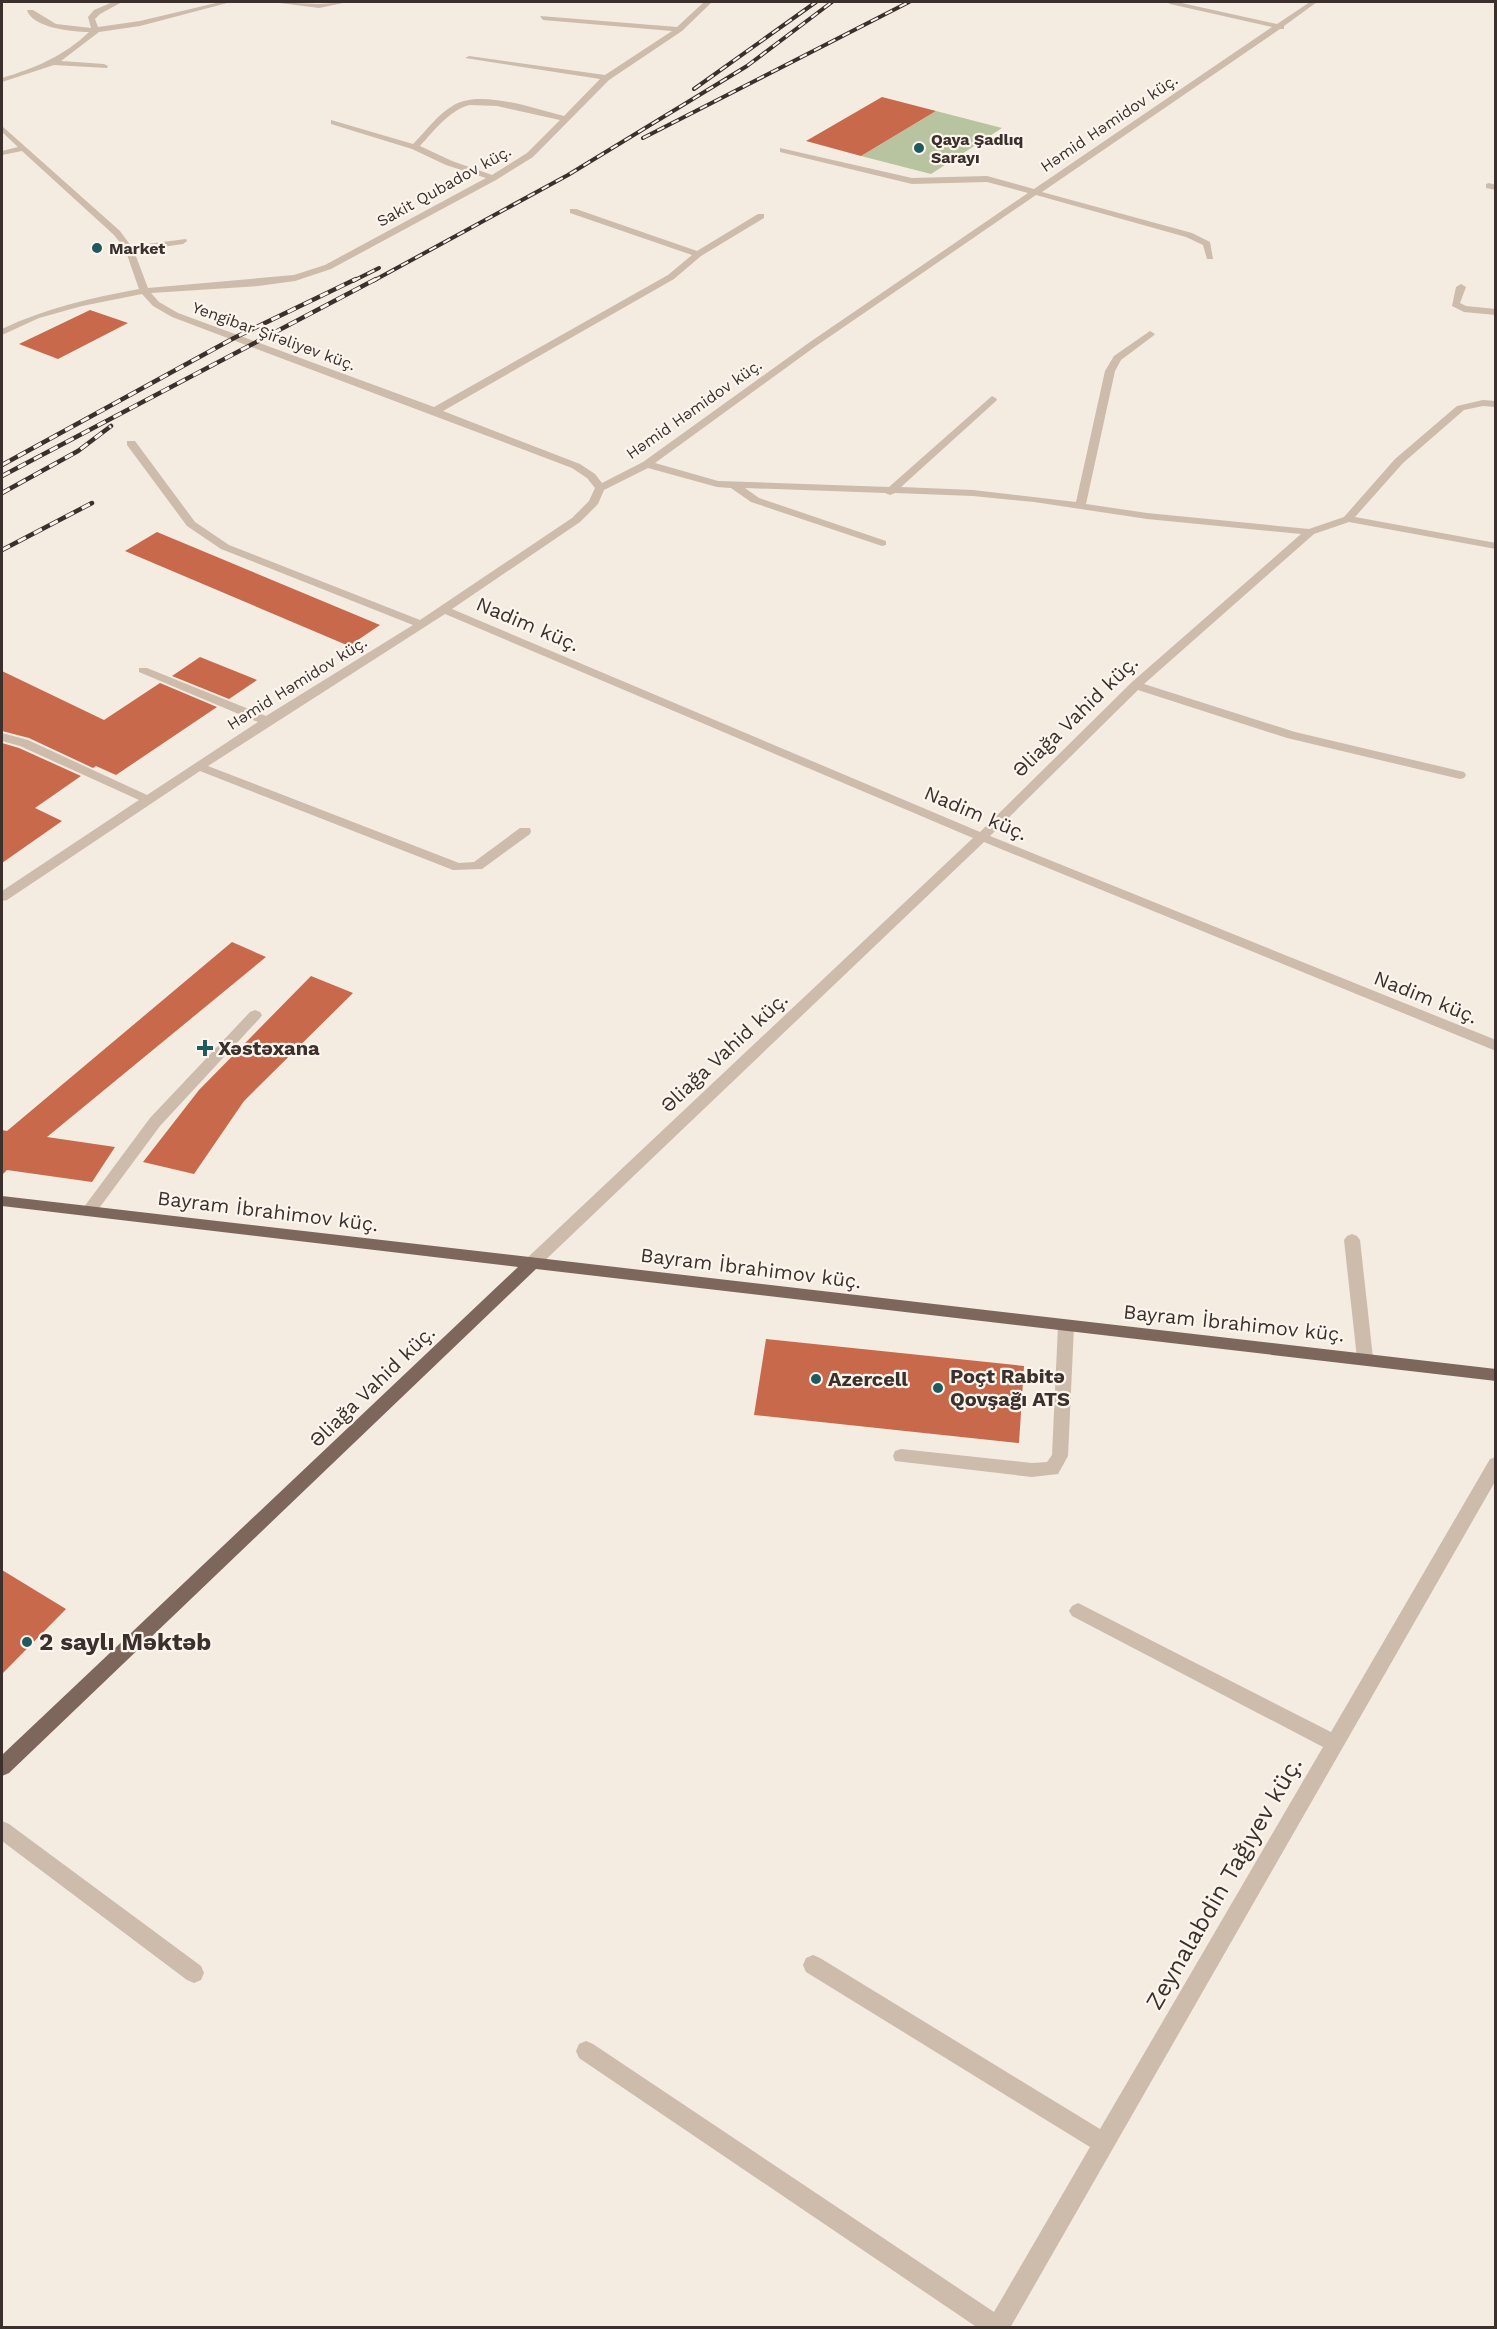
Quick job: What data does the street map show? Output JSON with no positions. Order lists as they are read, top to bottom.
{
  "streets": {
    "main road": ["Əliağa Vahid küç.", "Bayram İbrahimov küç."],
    "street": [
      "Həmid Həmidov küç.",
      "Sakit Qubadov küç.",
      "Yengibar Şirəliyev küç.",
      "Nadim küç.",
      "Zeynalabdin Tağıyev küç."
    ]
  },
  "crossings": [
    ["Həmid Həmidov küç.", "Yengibar Şirəliyev küç."],
    ["Həmid Həmidov küç.", "Nadim küç."],
    ["Sakit Qubadov küç.", "Yengibar Şirəliyev küç."],
    ["Nadim küç.", "Əliağa Vahid küç."],
    ["Əliağa Vahid küç.", "Bayram İbrahimov küç."]
  ],
  "places": {
    "other": [
      "Qaya Şadlıq Sarayı",
      "Market",
      "Azercell",
      "Poçt Rabitə Qovşağı ATS",
      "2 saylı Məktəb"
    ],
    "health": ["Xəstəxana"]
  }
}
